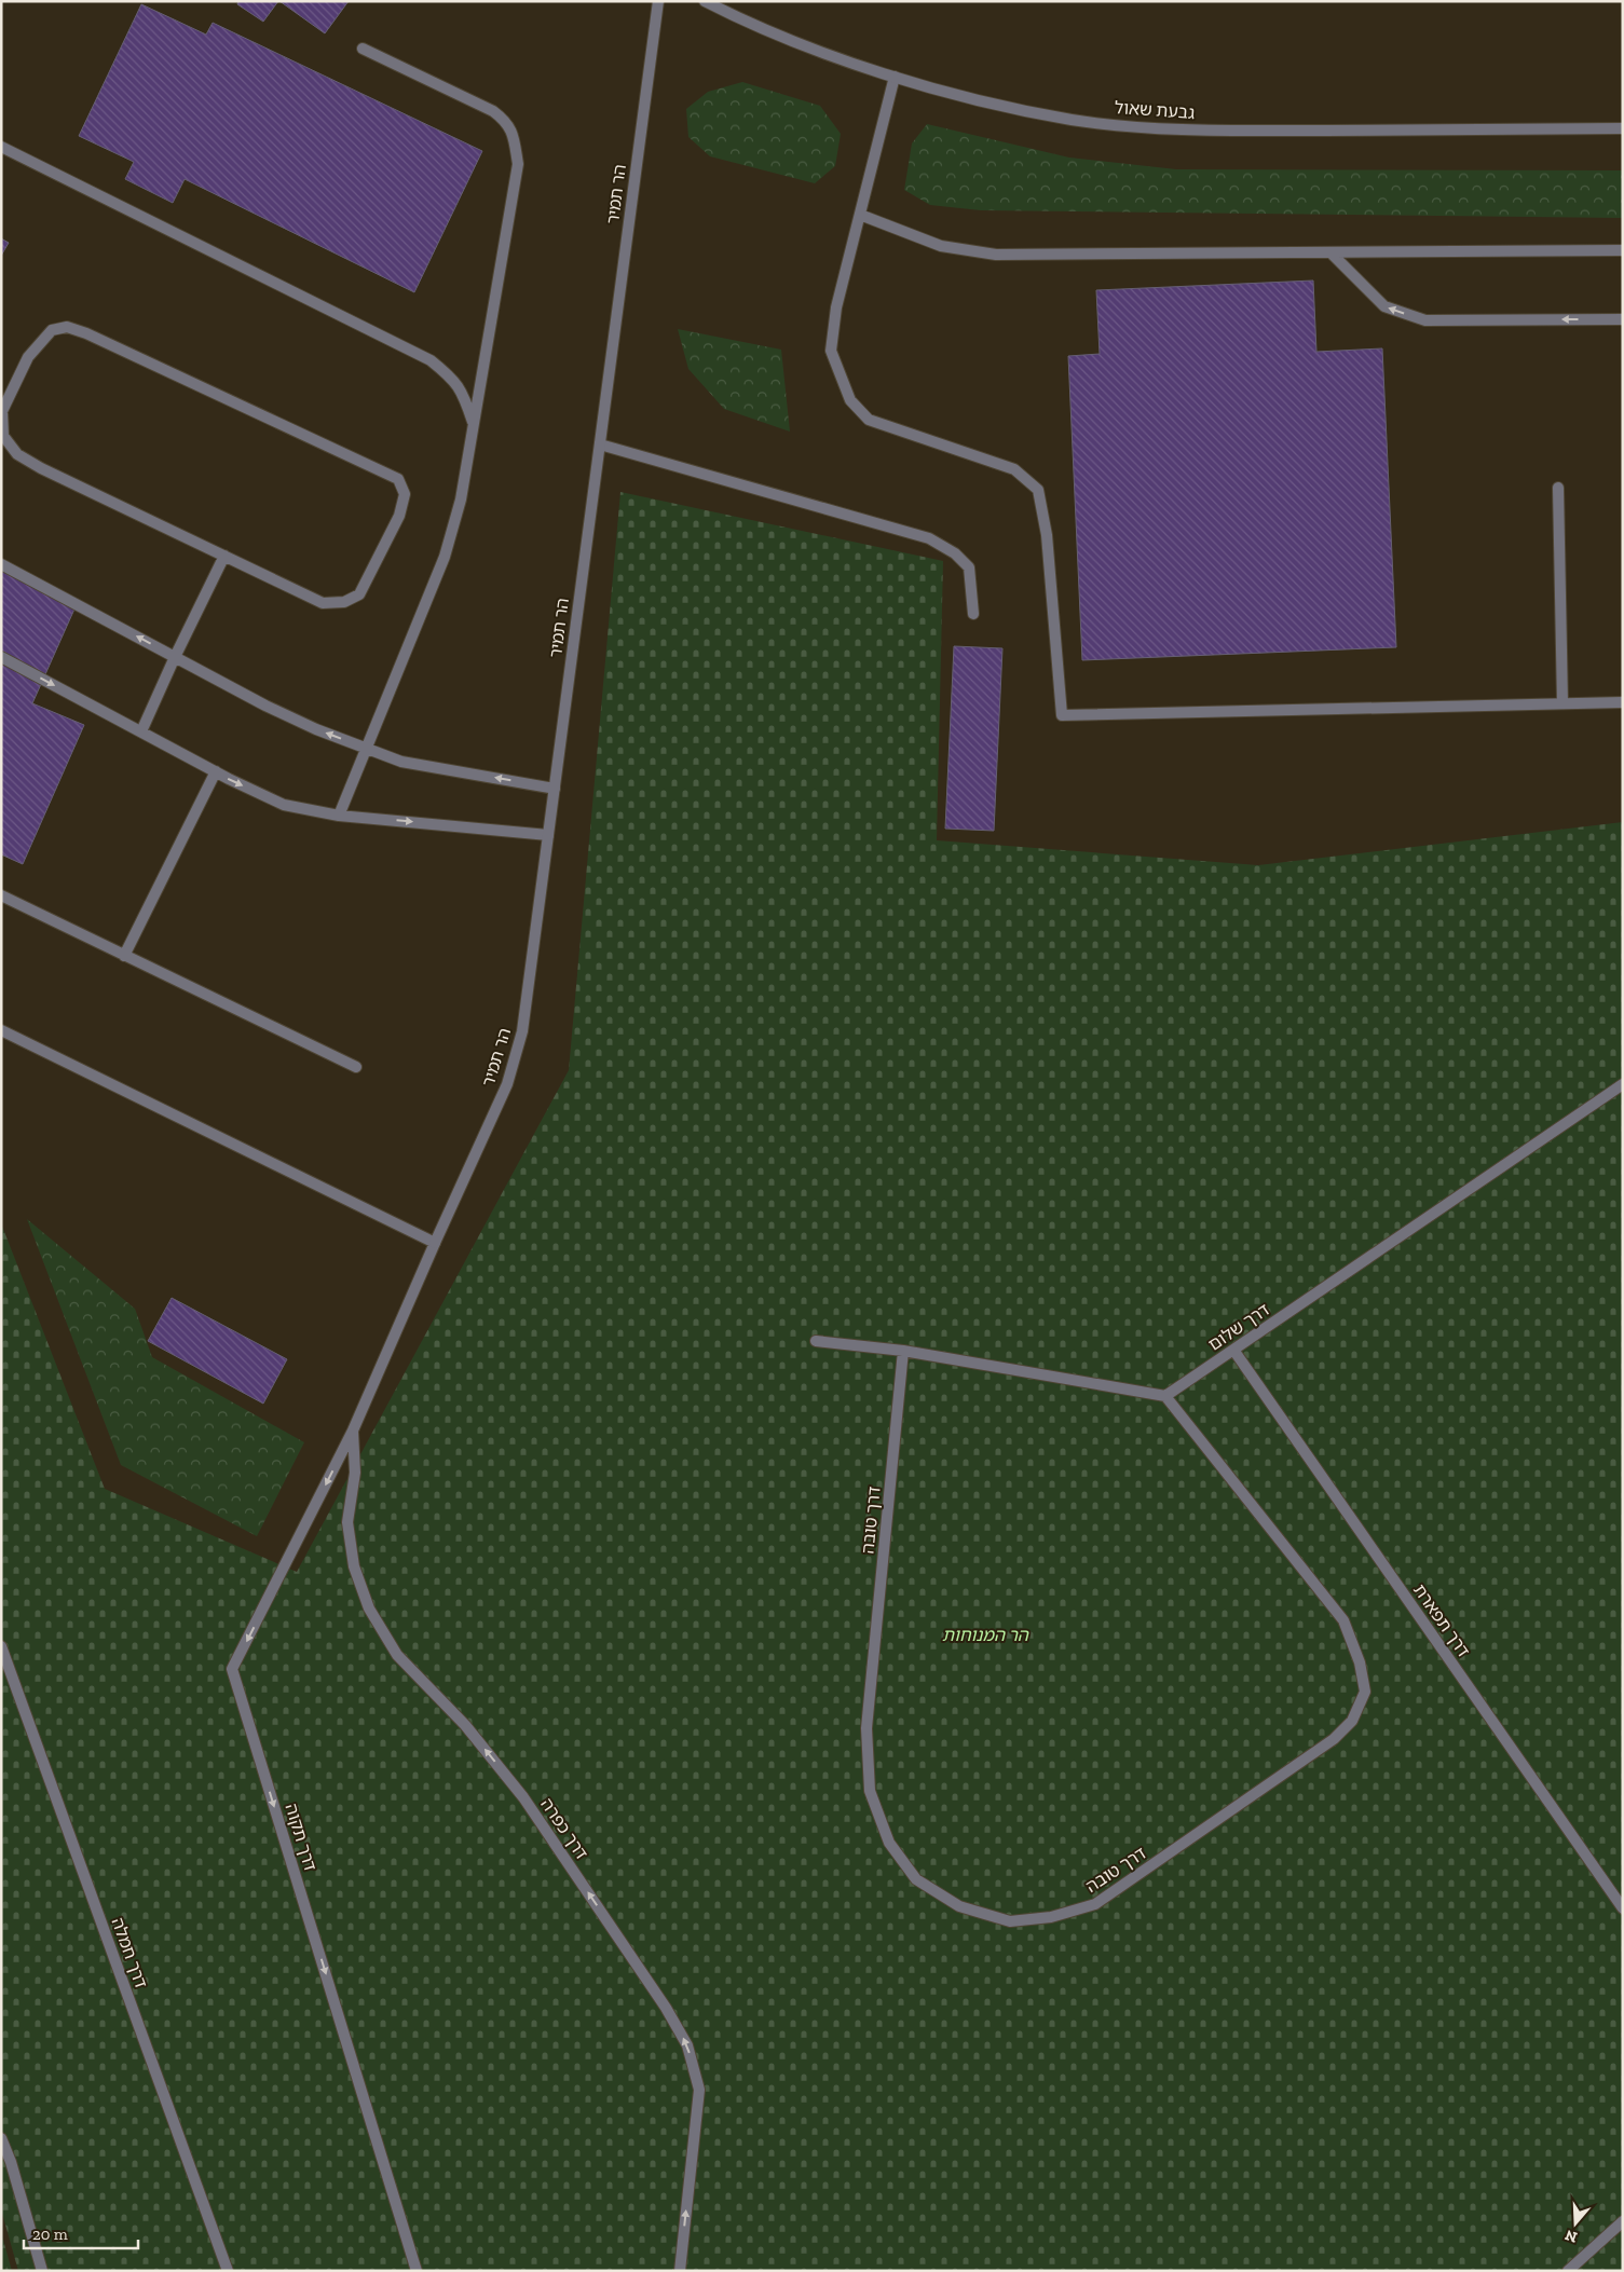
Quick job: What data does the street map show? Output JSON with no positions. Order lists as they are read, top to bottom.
{
  "streets": {
    "street": [
      "גבעת שאול",
      "הר תמיר",
      "דרך שלום",
      "דרך טובה",
      "דרך תפארת",
      "דרך כפרה",
      "דרך תקוה",
      "דרך חמלה"
    ]
  },
  "crossings": [
    ["הר תמיר", "דרך כפרה"],
    ["הר תמיר", "דרך תקוה"],
    ["דרך שלום", "דרך טובה"],
    ["דרך שלום", "דרך תפארת"],
    ["דרך כפרה", "דרך תקוה"]
  ],
  "one_way": ["דרך כפרה", "דרך תקוה"],
  "parks": ["הר המנוחות"],
  "scale_bar": "20 m",
  "north": "bottom"
}
